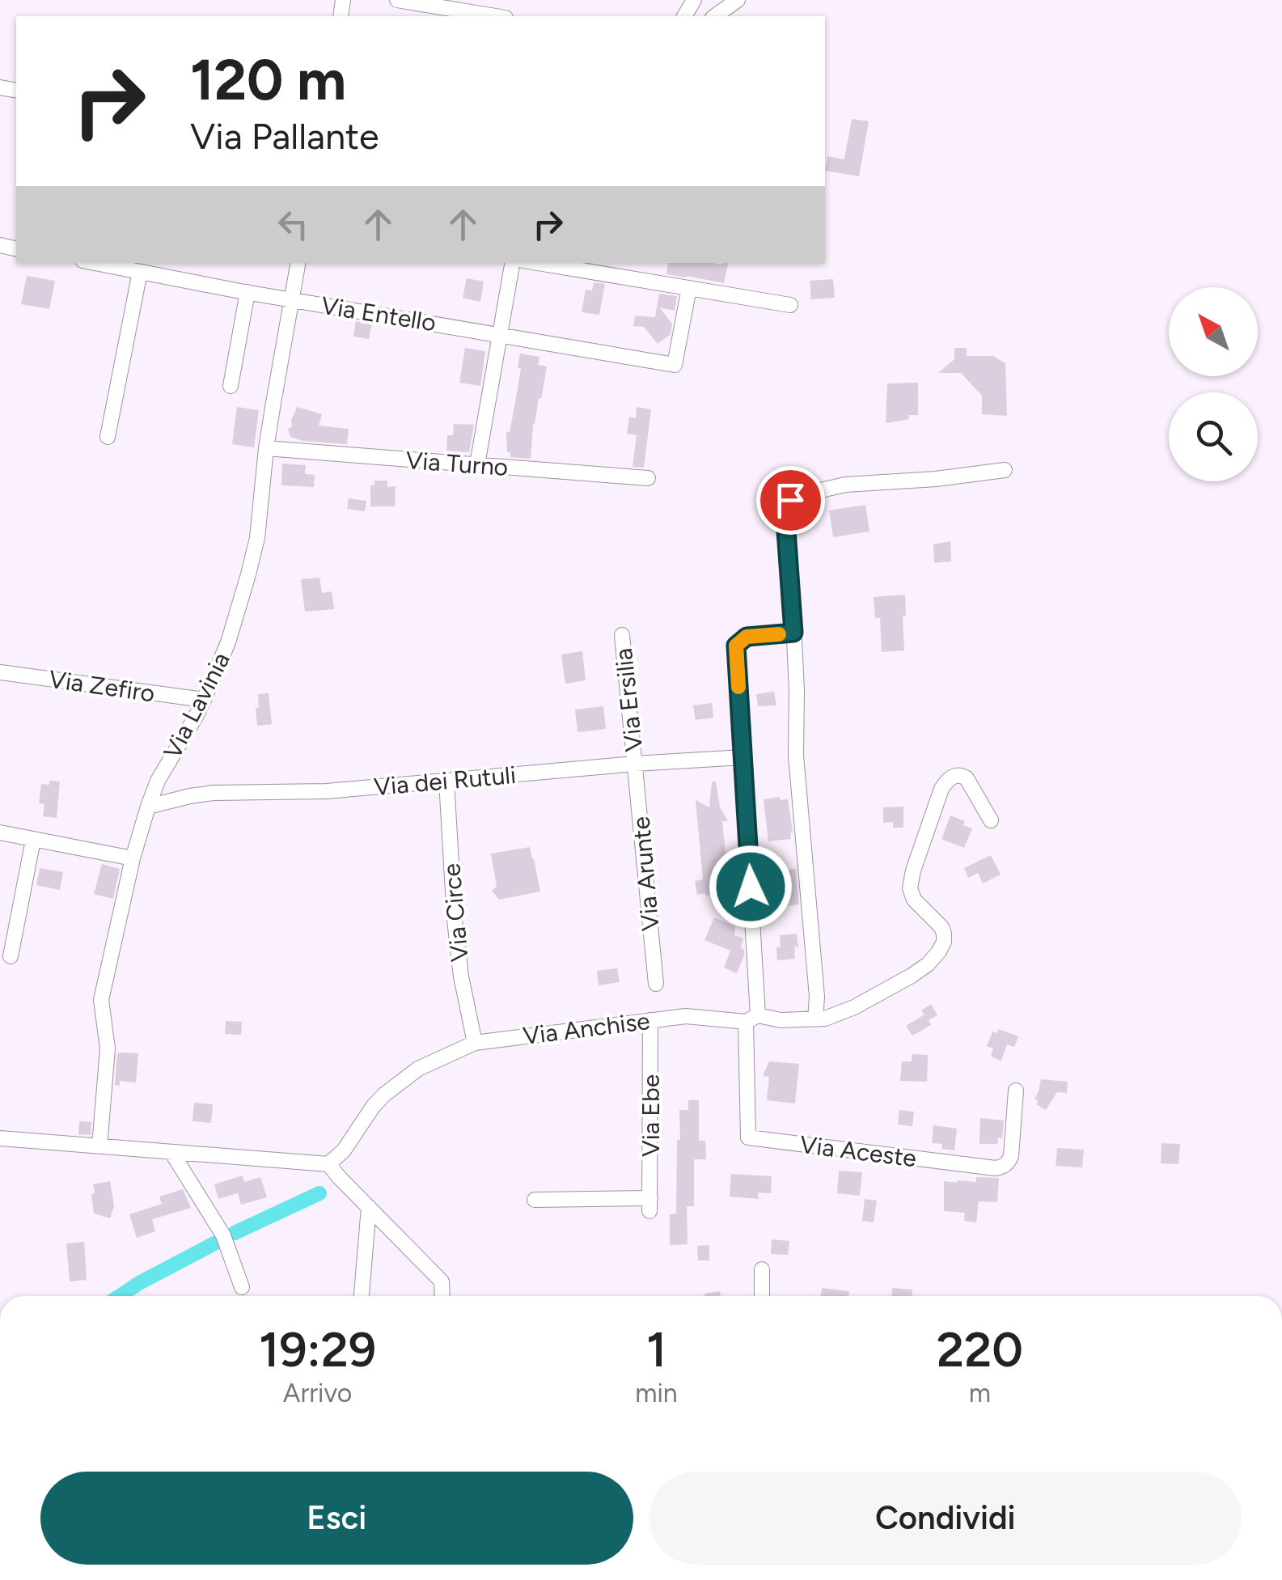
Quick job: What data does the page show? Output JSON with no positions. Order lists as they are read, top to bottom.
{
  "streets": {
    "street": [
      "Via Entello",
      "Via Turno",
      "Via Zefiro",
      "Via Ersilia",
      "Via Lavinia",
      "Via dei Rutuli",
      "Via Arunte",
      "Via Circe",
      "Via Anchise",
      "Via Ebe",
      "Via Aceste"
    ]
  },
  "crossings": [
    ["Via Entello", "Via Lavinia"],
    ["Via Turno", "Via Lavinia"],
    ["Via Zefiro", "Via Lavinia"],
    ["Via Ersilia", "Via dei Rutuli"],
    ["Via Ersilia", "Via Arunte"],
    ["Via Lavinia", "Via dei Rutuli"],
    ["Via dei Rutuli", "Via Arunte"],
    ["Via dei Rutuli", "Via Circe"],
    ["Via Circe", "Via Anchise"],
    ["Via Anchise", "Via Ebe"],
    ["Via Anchise", "Via Aceste"]
  ],
  "north": "top left",
  "page": {
    "turn": ["120 m", "Via Pallante"],
    "eta": [
      "19:29",
      "Arrivo",
      "1",
      "min",
      "220",
      "m"
    ],
    "buttons": ["Esci", "Condividi"]
  }
}
